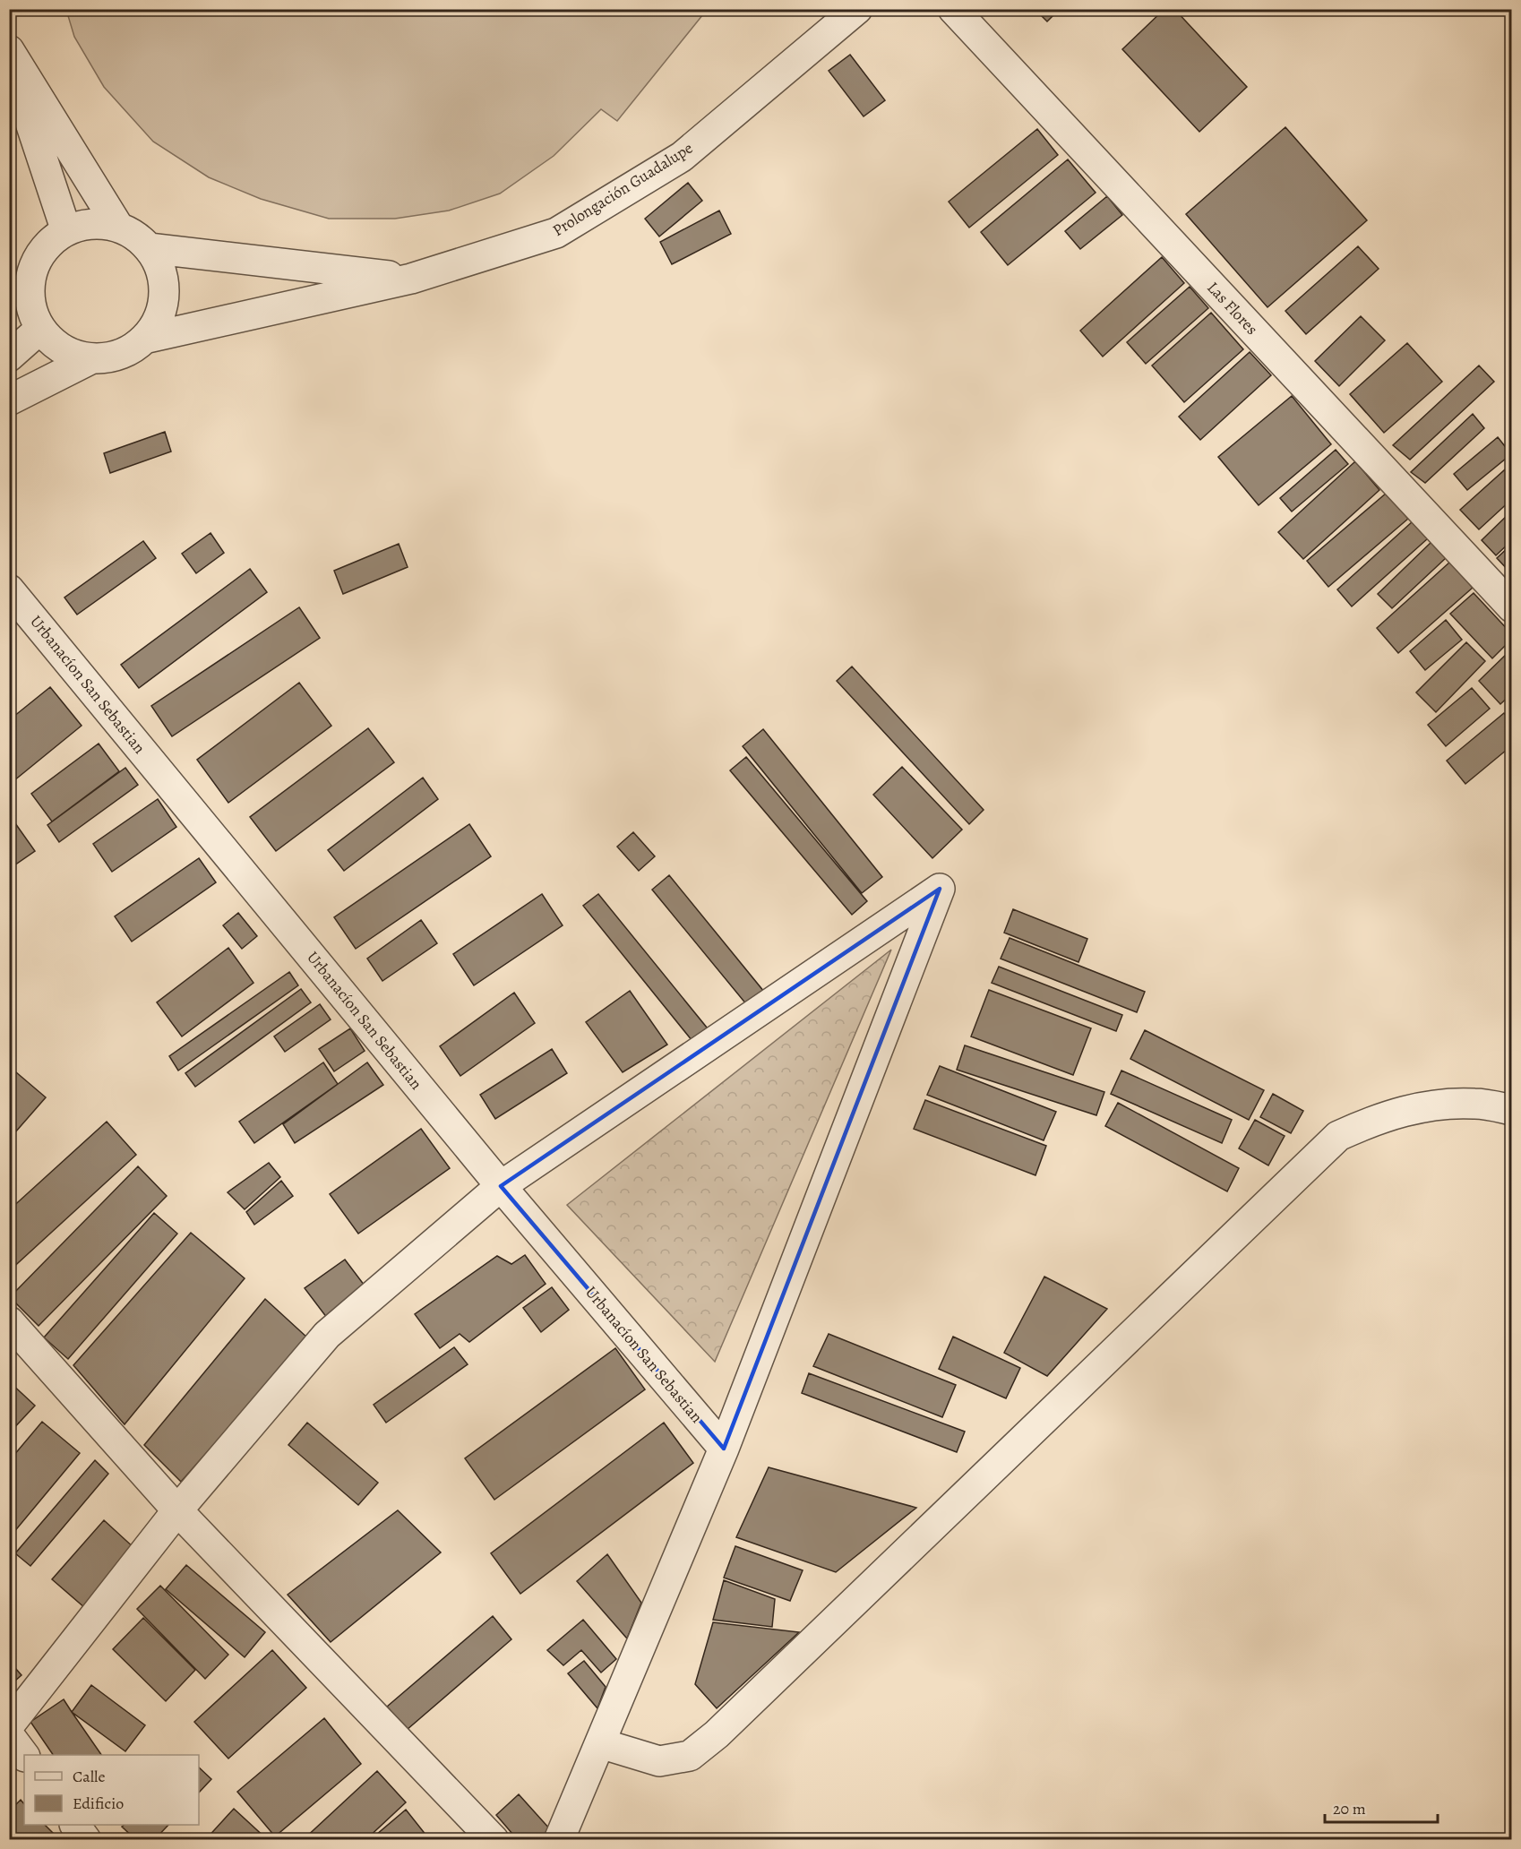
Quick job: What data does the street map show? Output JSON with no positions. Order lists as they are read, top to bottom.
{
  "streets": {
    "street": ["Prolongación Guadalupe", "Las Flores", "Urbanacíon San Sebastian"]
  },
  "legend": ["Calle", "Edificio"],
  "scale_bar": "20 m"
}
